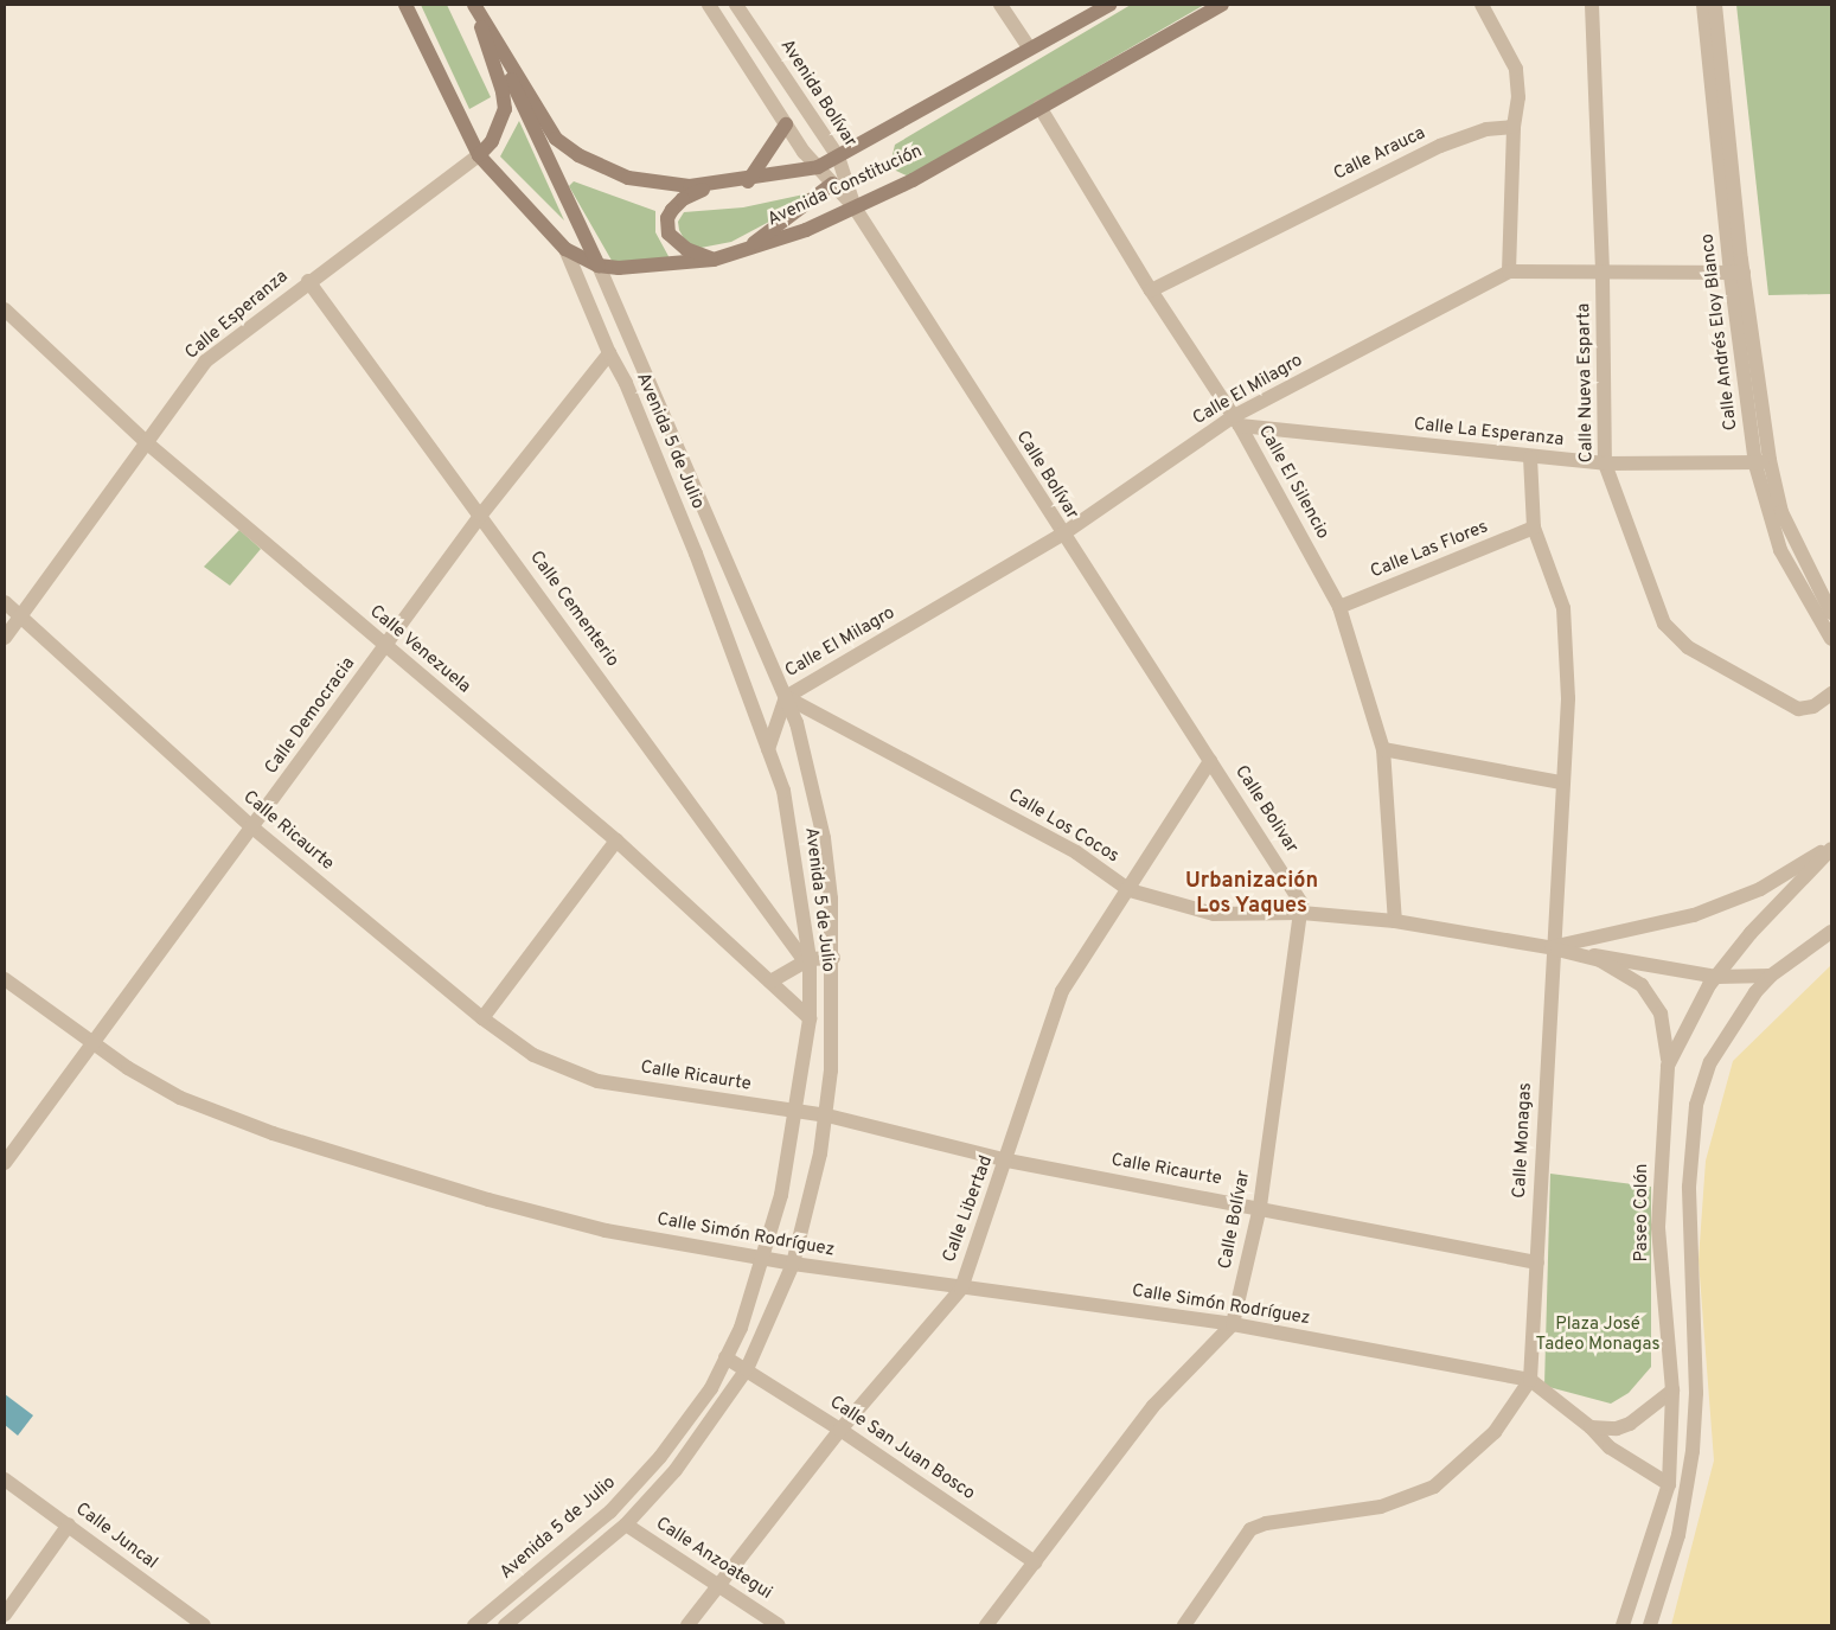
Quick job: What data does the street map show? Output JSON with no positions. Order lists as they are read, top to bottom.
{
  "streets": {
    "main road": ["Avenida Constitución"],
    "street": [
      "Avenida Bolívar",
      "Calle Arauca",
      "Calle Esperanza",
      "Calle Andrés Eloy Blanco",
      "Calle Nueva Esparta",
      "Calle El Milagro",
      "Calle La Esperanza",
      "Avenida 5 de Julio",
      "Calle Bolívar",
      "Calle El Silencio",
      "Calle Las Flores",
      "Calle Cementerio",
      "Calle Venezuela",
      "Calle Democracia",
      "Calle Bolivar",
      "Calle Los Cocos",
      "Calle Ricaurte",
      "Calle Monagas",
      "Calle Libertad",
      "Paseo Colón",
      "Calle Simón Rodríguez",
      "Calle San Juan Bosco",
      "Calle Juncal",
      "Calle Anzoategui"
    ]
  },
  "crossings": [
    ["Avenida Bolívar", "Avenida Constitución"],
    ["Avenida Bolívar", "Calle Bolívar"],
    ["Calle Arauca", "Calle El Silencio"],
    ["Avenida Constitución", "Calle Esperanza"],
    ["Avenida Constitución", "Avenida 5 de Julio"],
    ["Avenida Constitución", "Calle Bolívar"],
    ["Avenida Constitución", "Calle El Silencio"],
    ["Calle Esperanza", "Calle Cementerio"],
    ["Calle Esperanza", "Calle Venezuela"],
    ["Calle Esperanza", "Calle Ricaurte"],
    ["Calle Andrés Eloy Blanco", "Calle El Milagro"],
    ["Calle Andrés Eloy Blanco", "Calle La Esperanza"],
    ["Calle Nueva Esparta", "Calle El Milagro"],
    ["Calle Nueva Esparta", "Calle La Esperanza"],
    ["Calle El Milagro", "Calle La Esperanza"],
    ["Calle El Milagro", "Avenida 5 de Julio"],
    ["Calle El Milagro", "Calle Bolívar"],
    ["Calle El Milagro", "Calle El Silencio"],
    ["Calle El Milagro", "Calle Los Cocos"],
    ["Calle La Esperanza", "Calle El Silencio"],
    ["Calle La Esperanza", "Calle Monagas"],
    ["Avenida 5 de Julio", "Calle Cementerio"],
    ["Avenida 5 de Julio", "Calle Venezuela"],
    ["Avenida 5 de Julio", "Calle Democracia"],
    ["Avenida 5 de Julio", "Calle Los Cocos"],
    ["Avenida 5 de Julio", "Calle Ricaurte"],
    ["Avenida 5 de Julio", "Calle Simón Rodríguez"],
    ["Avenida 5 de Julio", "Calle San Juan Bosco"],
    ["Avenida 5 de Julio", "Calle Anzoategui"],
    ["Calle Bolívar", "Calle Bolivar"],
    ["Calle Bolívar", "Calle Los Cocos"],
    ["Calle Bolívar", "Calle Ricaurte"],
    ["Calle Bolívar", "Calle Libertad"],
    ["Calle Bolívar", "Calle Simón Rodríguez"],
    ["Calle El Silencio", "Calle Las Flores"],
    ["Calle El Silencio", "Calle Los Cocos"],
    ["Calle Las Flores", "Calle Monagas"],
    ["Calle Cementerio", "Calle Democracia"],
    ["Calle Venezuela", "Calle Democracia"],
    ["Calle Democracia", "Calle Ricaurte"],
    ["Calle Democracia", "Calle Simón Rodríguez"],
    ["Calle Bolivar", "Calle Los Cocos"],
    ["Calle Bolivar", "Calle Libertad"],
    ["Calle Los Cocos", "Calle Monagas"],
    ["Calle Los Cocos", "Calle Libertad"],
    ["Calle Ricaurte", "Calle Monagas"],
    ["Calle Ricaurte", "Calle Libertad"],
    ["Calle Monagas", "Calle Simón Rodríguez"],
    ["Calle Libertad", "Calle Simón Rodríguez"],
    ["Calle Libertad", "Calle San Juan Bosco"],
    ["Calle Libertad", "Calle Anzoategui"]
  ],
  "districts": ["Urbanización Los Yaques"],
  "parks": ["Plaza José Tadeo Monagas"]
}
